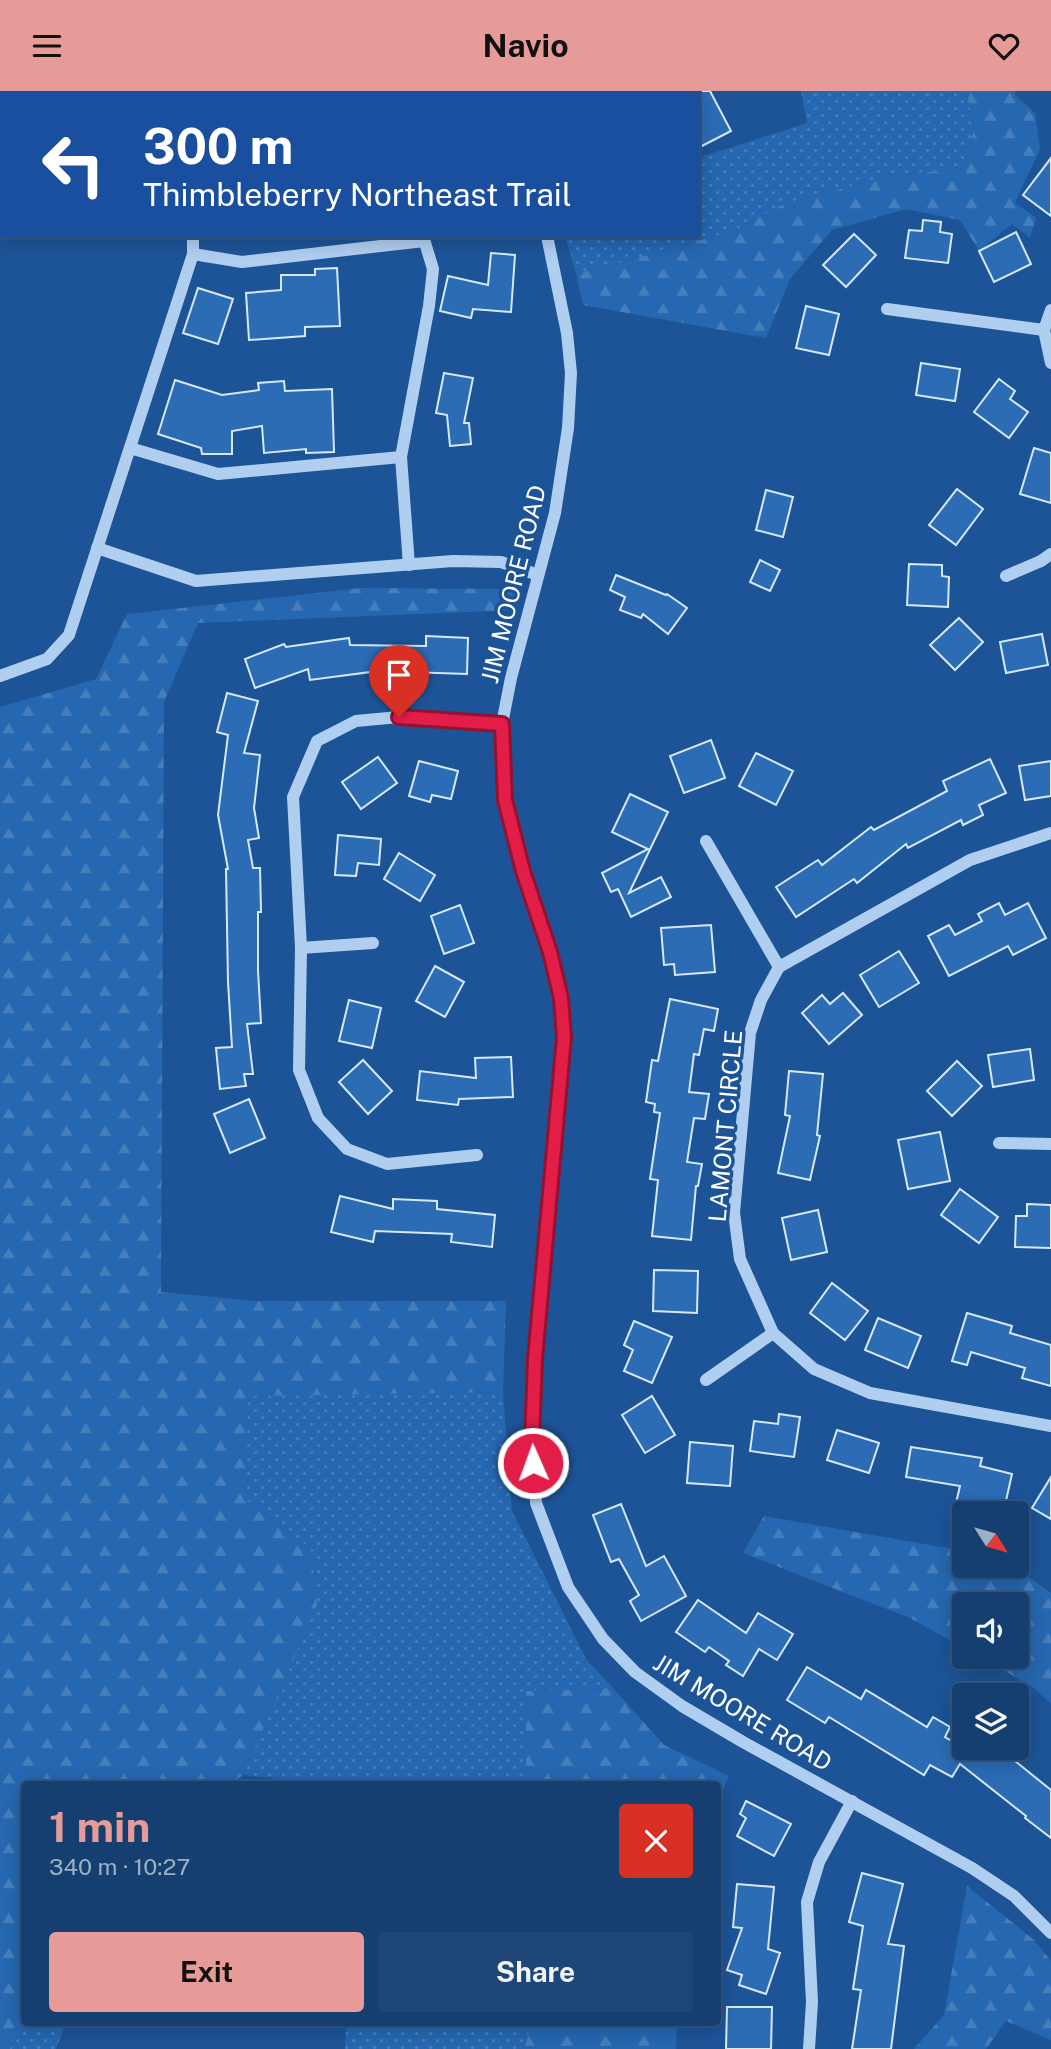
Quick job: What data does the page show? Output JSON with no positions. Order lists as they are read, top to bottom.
{
  "streets": {
    "street": ["JIM MOORE ROAD", "LAMONT CIRCLE"]
  },
  "north": "bottom right",
  "page": {
    "header": "Navio",
    "turn": ["300 m", "Thimbleberry Northeast Trail"],
    "heading": ["1 min", "340 m · 10:27"],
    "buttons": ["Exit", "Share"]
  }
}
